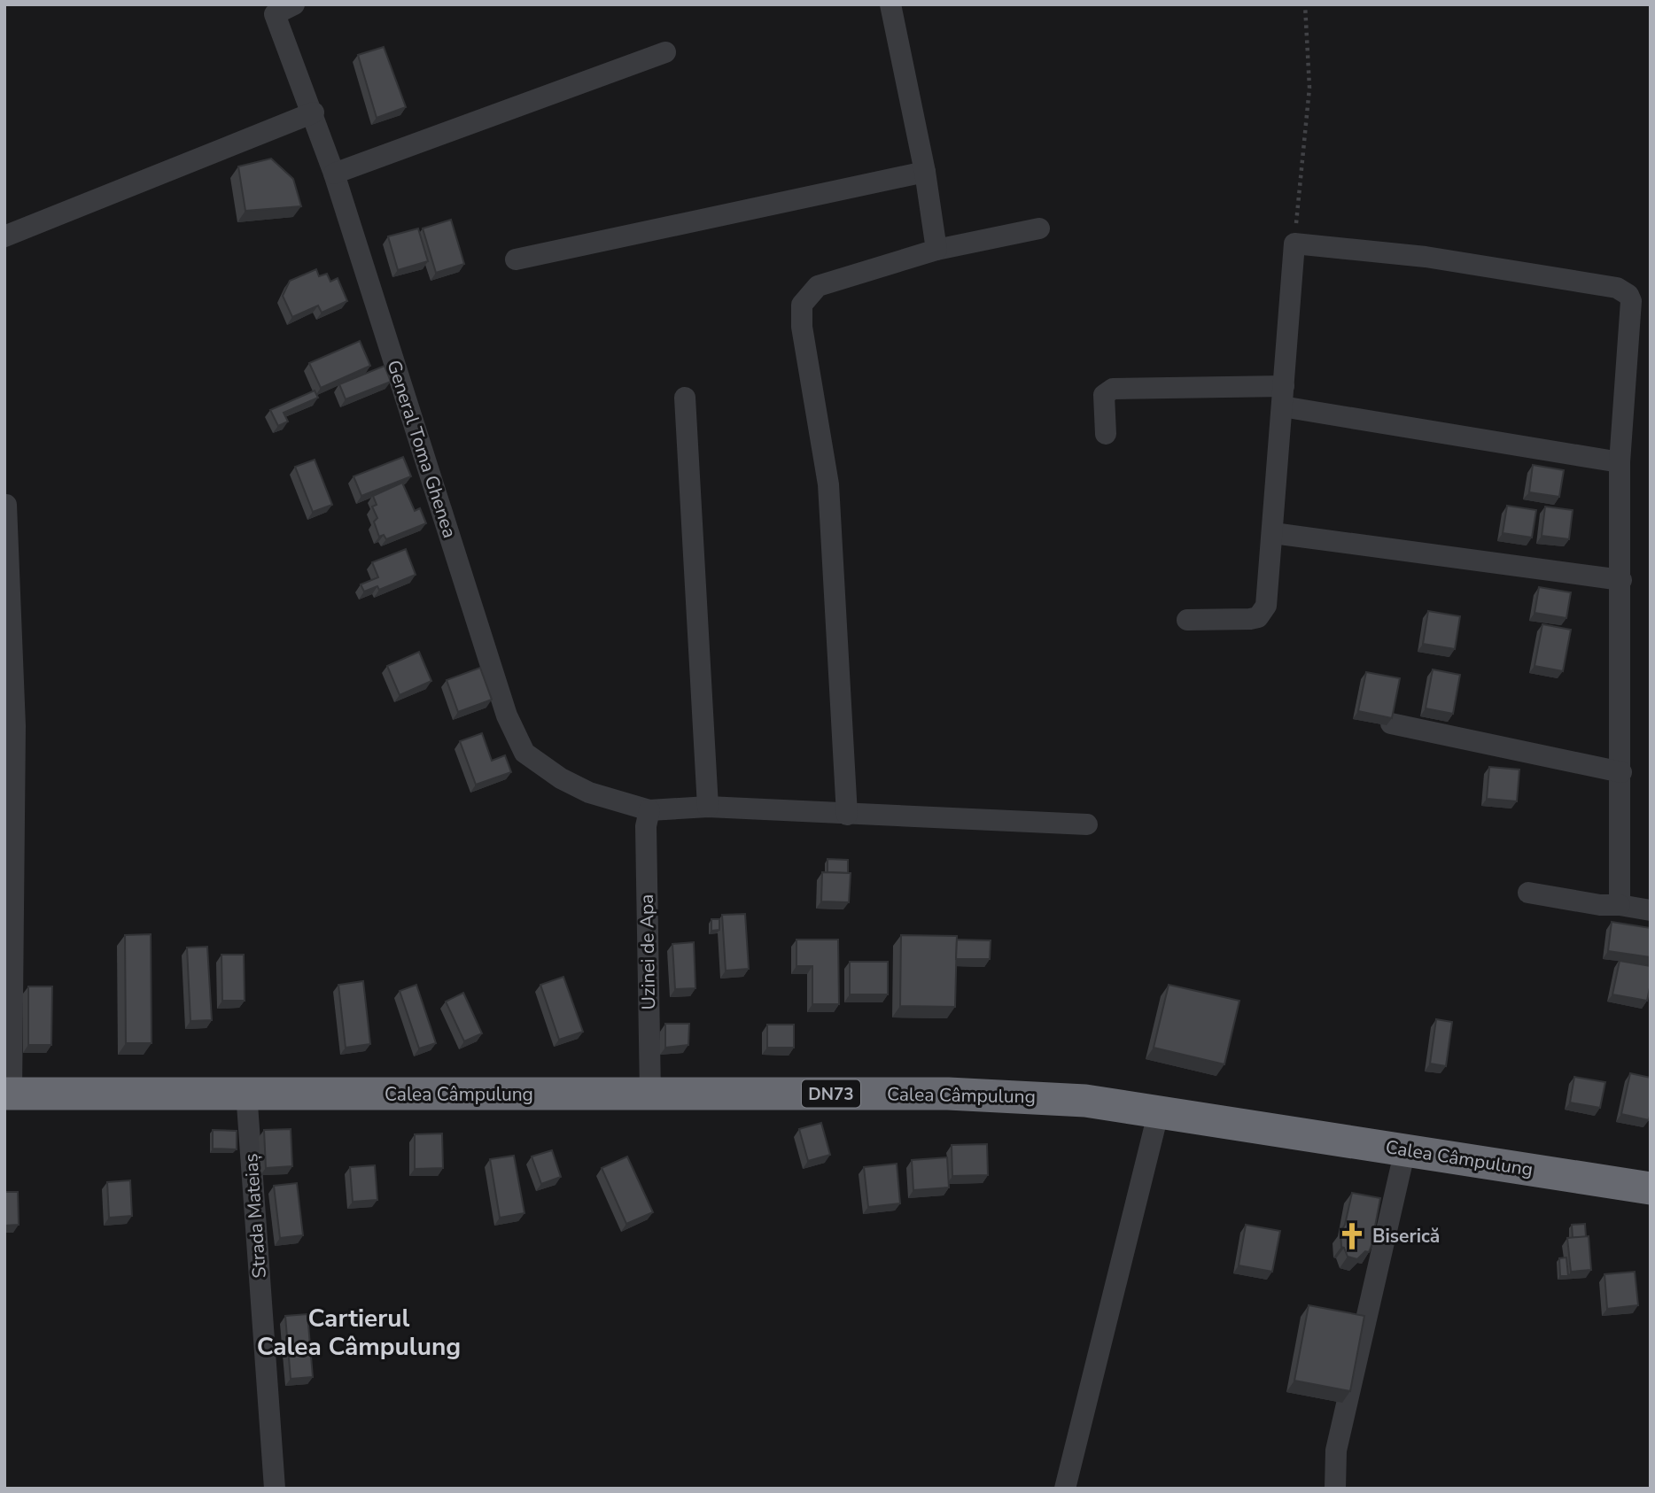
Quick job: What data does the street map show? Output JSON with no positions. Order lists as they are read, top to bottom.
{
  "streets": {
    "highway": ["DN73", "Calea Câmpulung"],
    "street": ["General Toma Ghenea", "Uzinei de Apa", "Strada Mateiaș"]
  },
  "crossings": [
    ["General Toma Ghenea", "Uzinei de Apa"],
    ["Uzinei de Apa", "Calea Câmpulung"],
    ["Calea Câmpulung", "Strada Mateiaș"]
  ],
  "districts": ["Cartierul Calea Câmpulung"],
  "places": {
    "church": ["Biserică"]
  }
}
